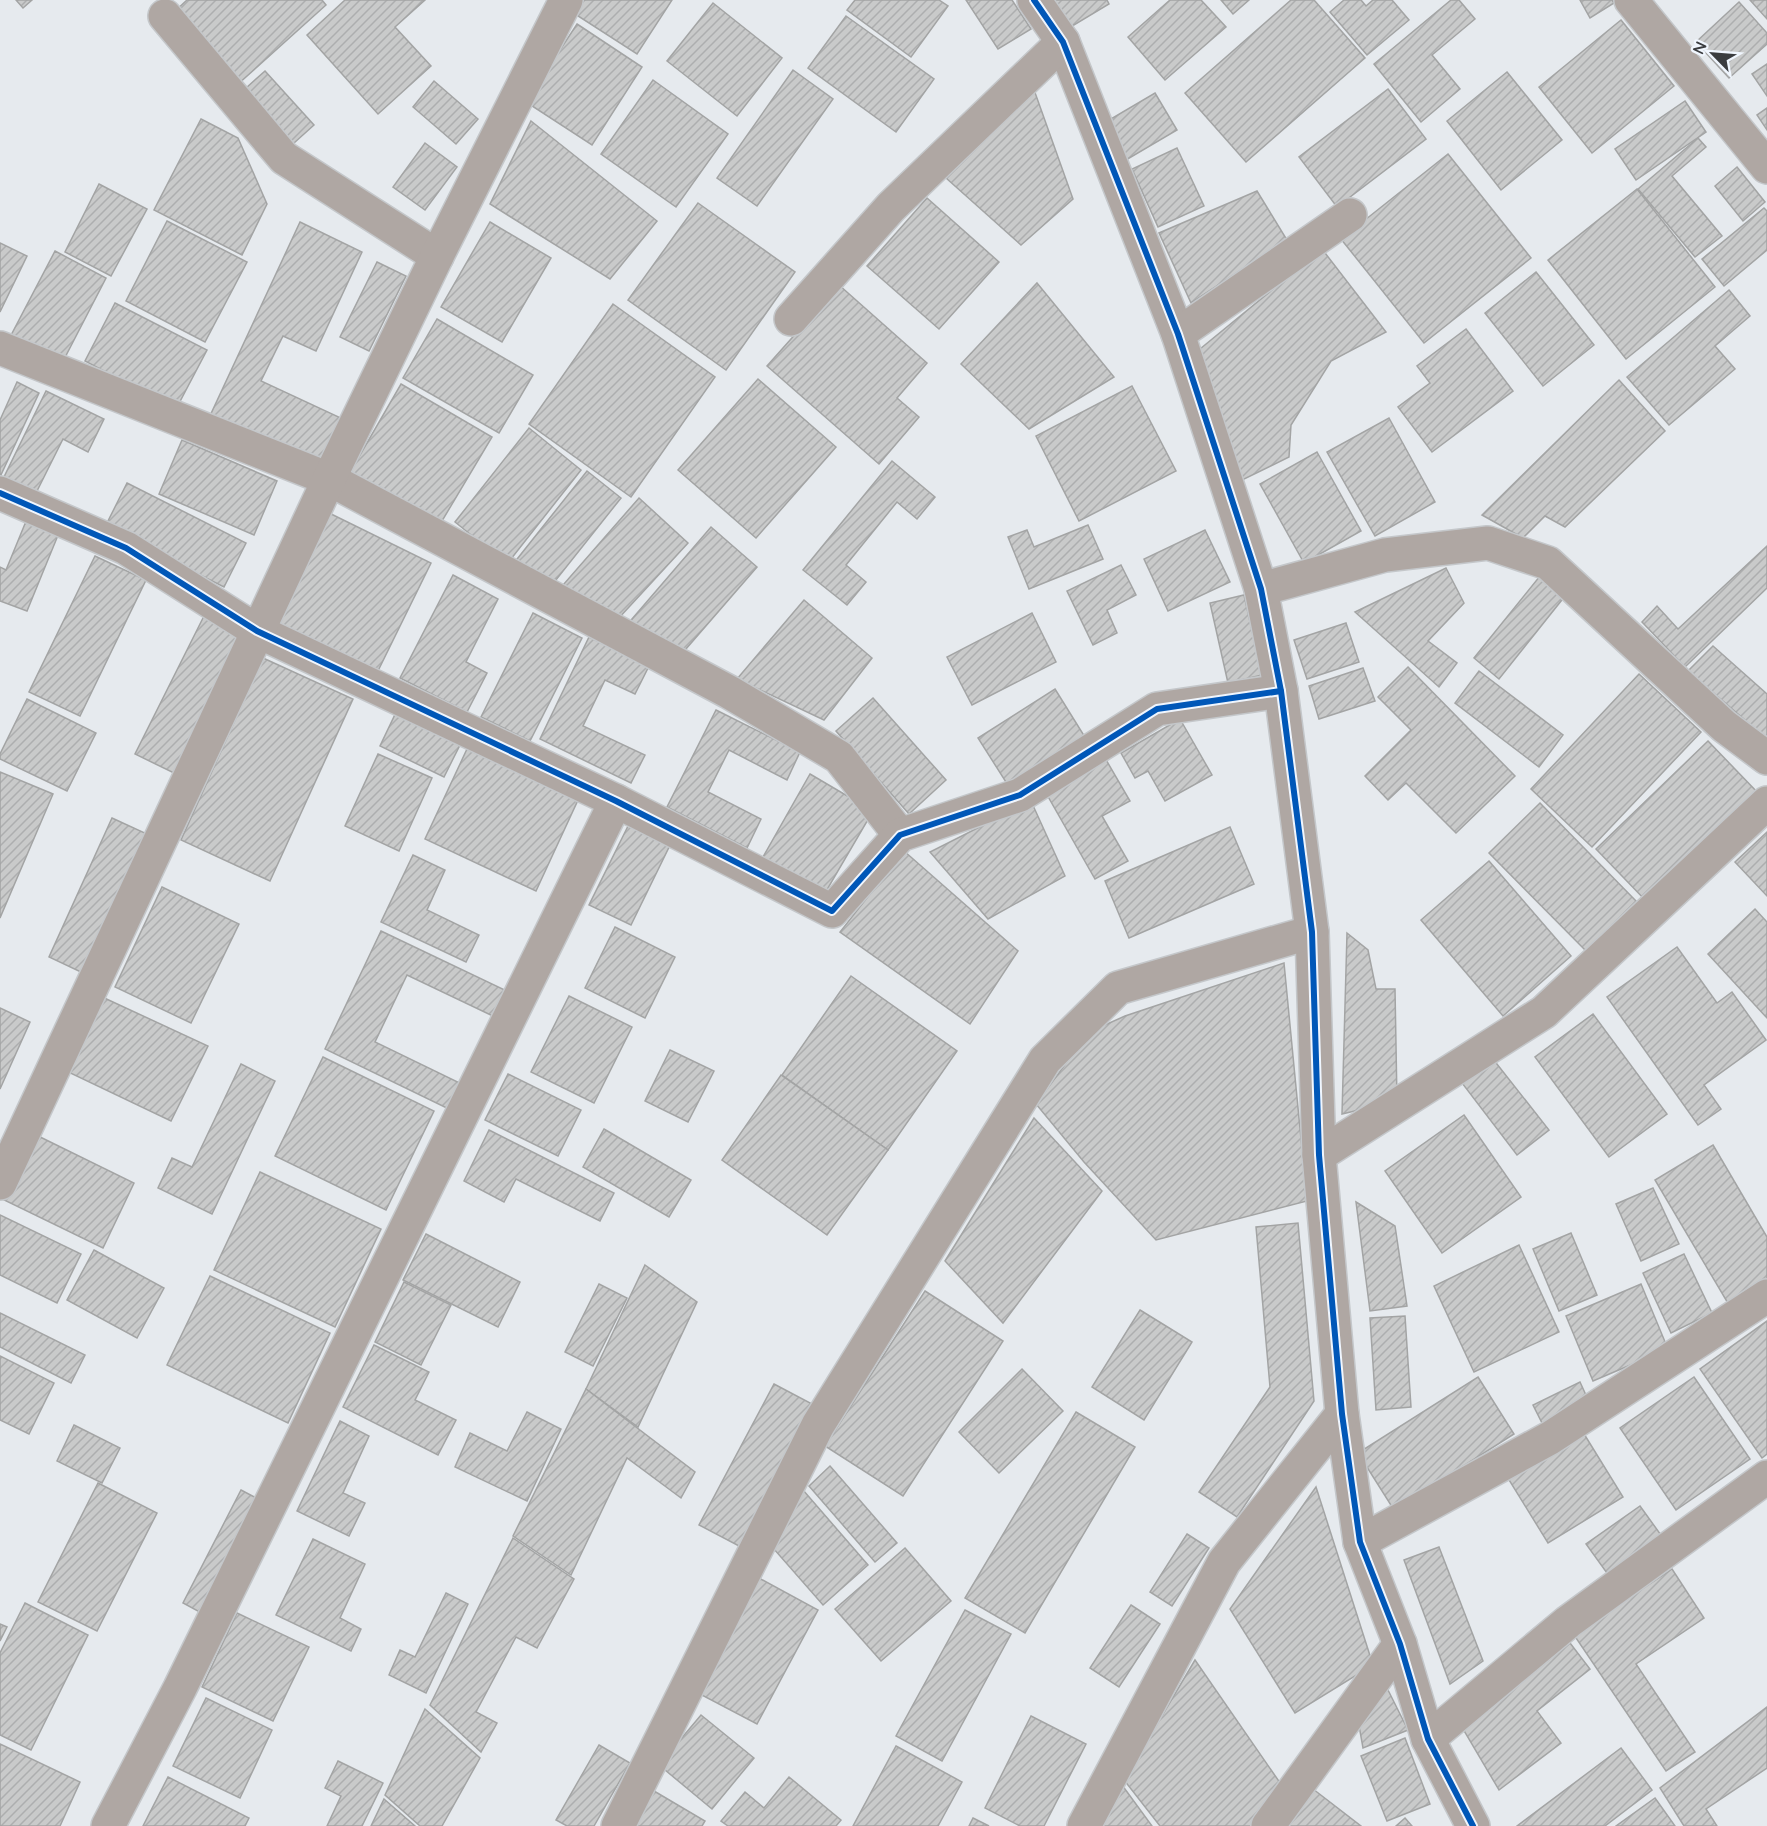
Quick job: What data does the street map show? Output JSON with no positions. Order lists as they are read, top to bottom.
{
  "north": "top left"
}
